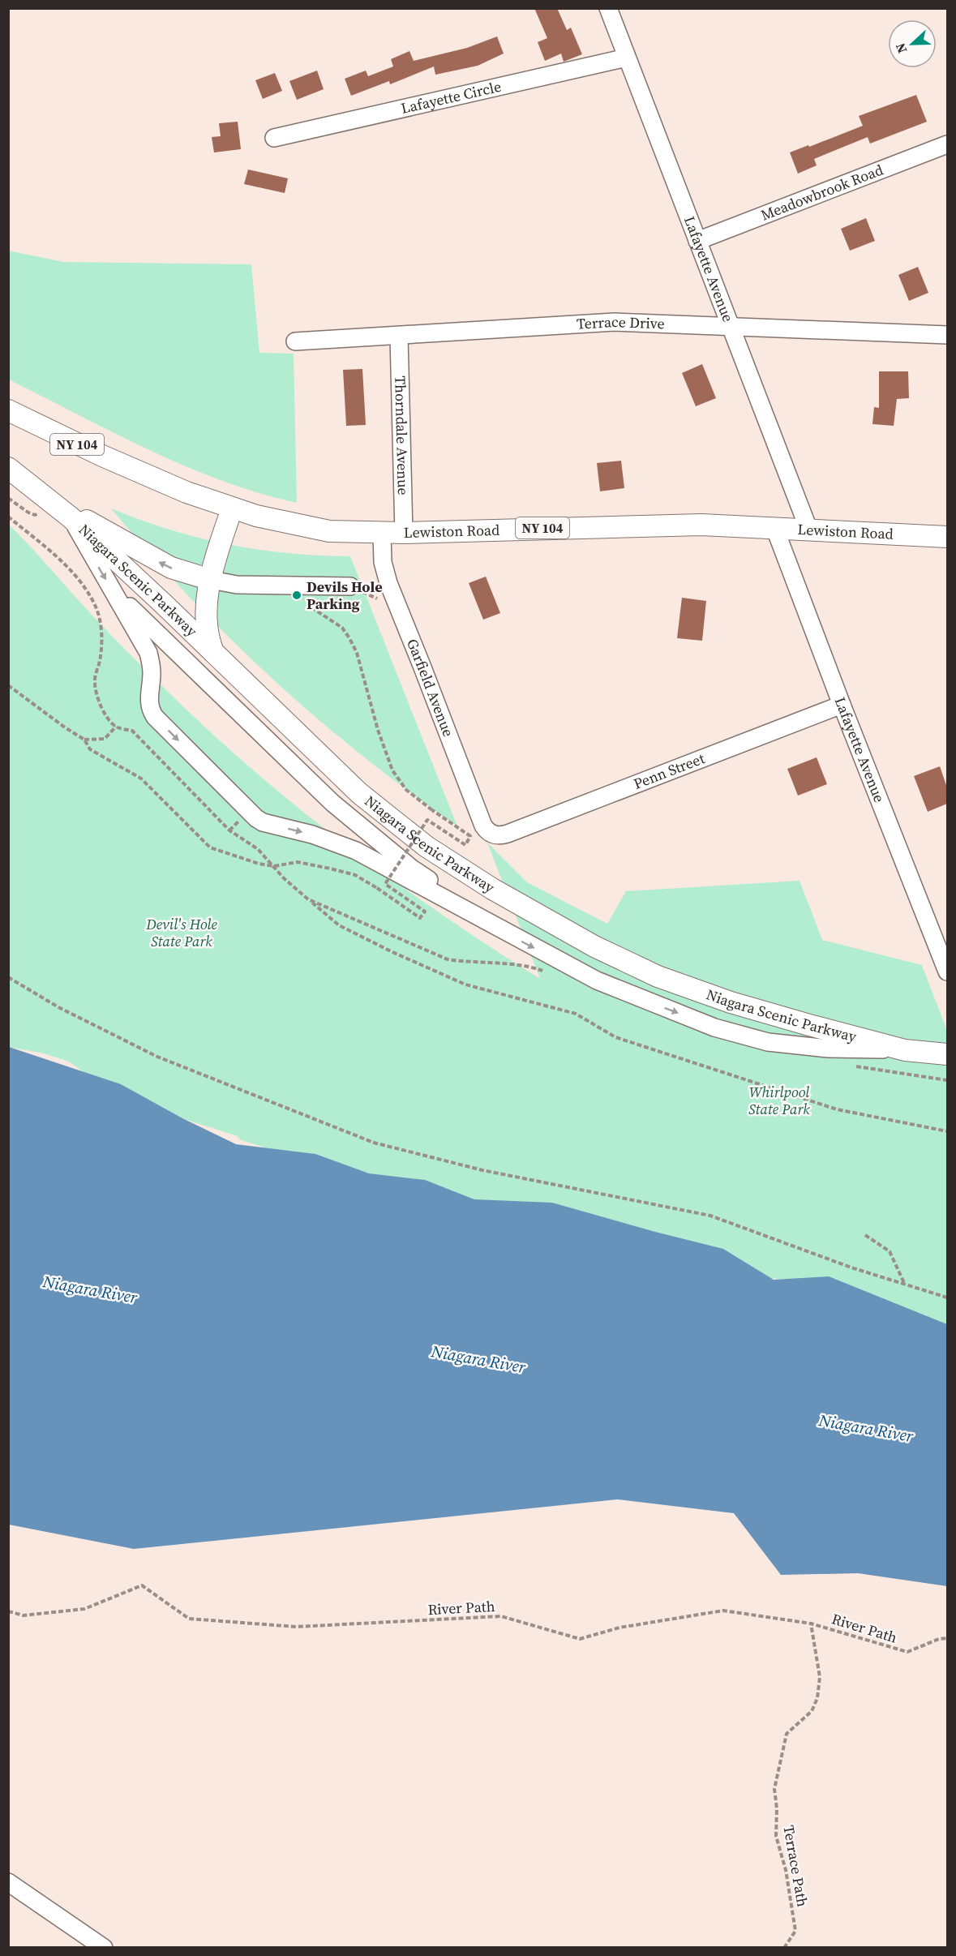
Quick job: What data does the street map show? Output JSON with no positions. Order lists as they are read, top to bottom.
{
  "streets": {
    "main road": ["NY 104", "Lewiston Road", "Niagara Scenic Parkway"],
    "street": [
      "Lafayette Circle",
      "Meadowbrook Road",
      "Lafayette Avenue",
      "Terrace Drive",
      "Thorndale Avenue",
      "Garfield Avenue",
      "Penn Street"
    ],
    "path": ["River Path", "Terrace Path"]
  },
  "crossings": [
    ["Lafayette Circle", "Lafayette Avenue"],
    ["Meadowbrook Road", "Lafayette Avenue"],
    ["Lafayette Avenue", "Terrace Drive"],
    ["Lafayette Avenue", "Lewiston Road"],
    ["Lafayette Avenue", "Penn Street"],
    ["Terrace Drive", "Thorndale Avenue"],
    ["Thorndale Avenue", "Lewiston Road"],
    ["Lewiston Road", "Garfield Avenue"],
    ["Garfield Avenue", "Penn Street"],
    ["River Path", "Terrace Path"]
  ],
  "water": ["Niagara River"],
  "parks": ["Devil's Hole State Park", "Whirlpool State Park"],
  "places": ["Devils Hole Parking"],
  "north": "left"
}
